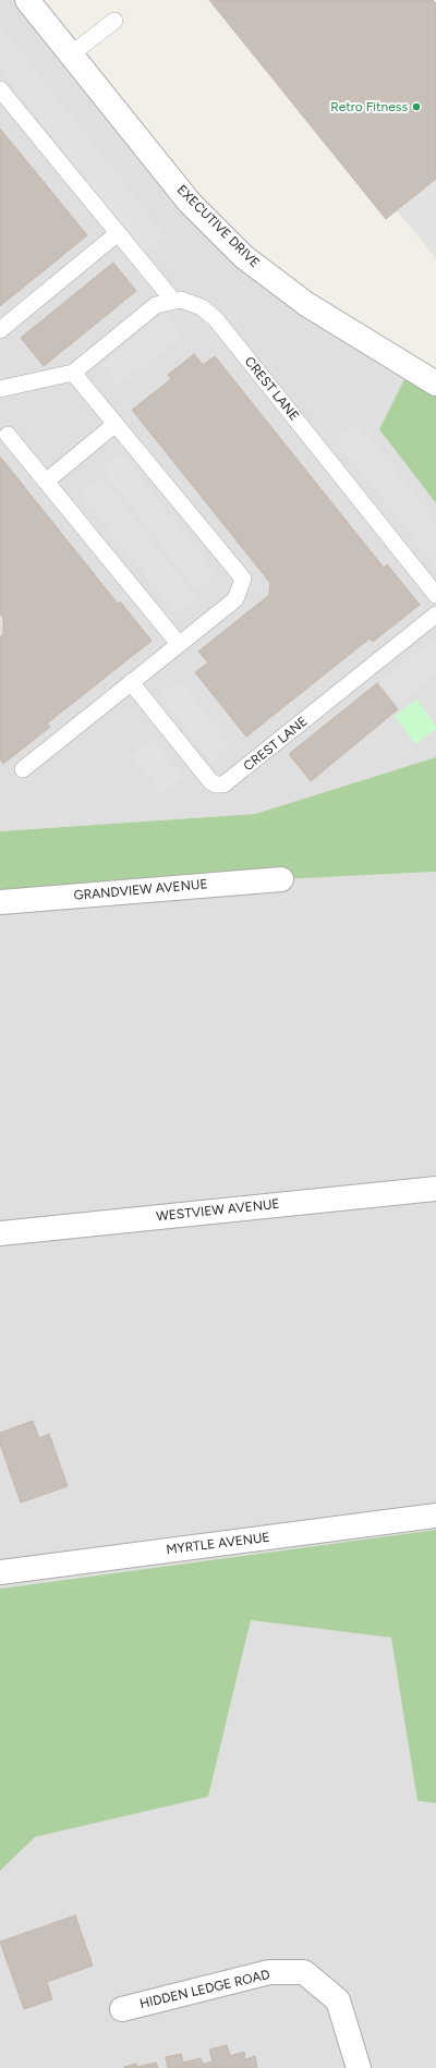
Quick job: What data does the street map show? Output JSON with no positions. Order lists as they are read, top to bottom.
{
  "streets": {
    "street": [
      "EXECUTIVE DRIVE",
      "GRANDVIEW AVENUE",
      "WESTVIEW AVENUE",
      "MYRTLE AVENUE",
      "HIDDEN LEDGE ROAD"
    ],
    "lane": ["CREST LANE"]
  },
  "places": ["Retro Fitness"]
}
